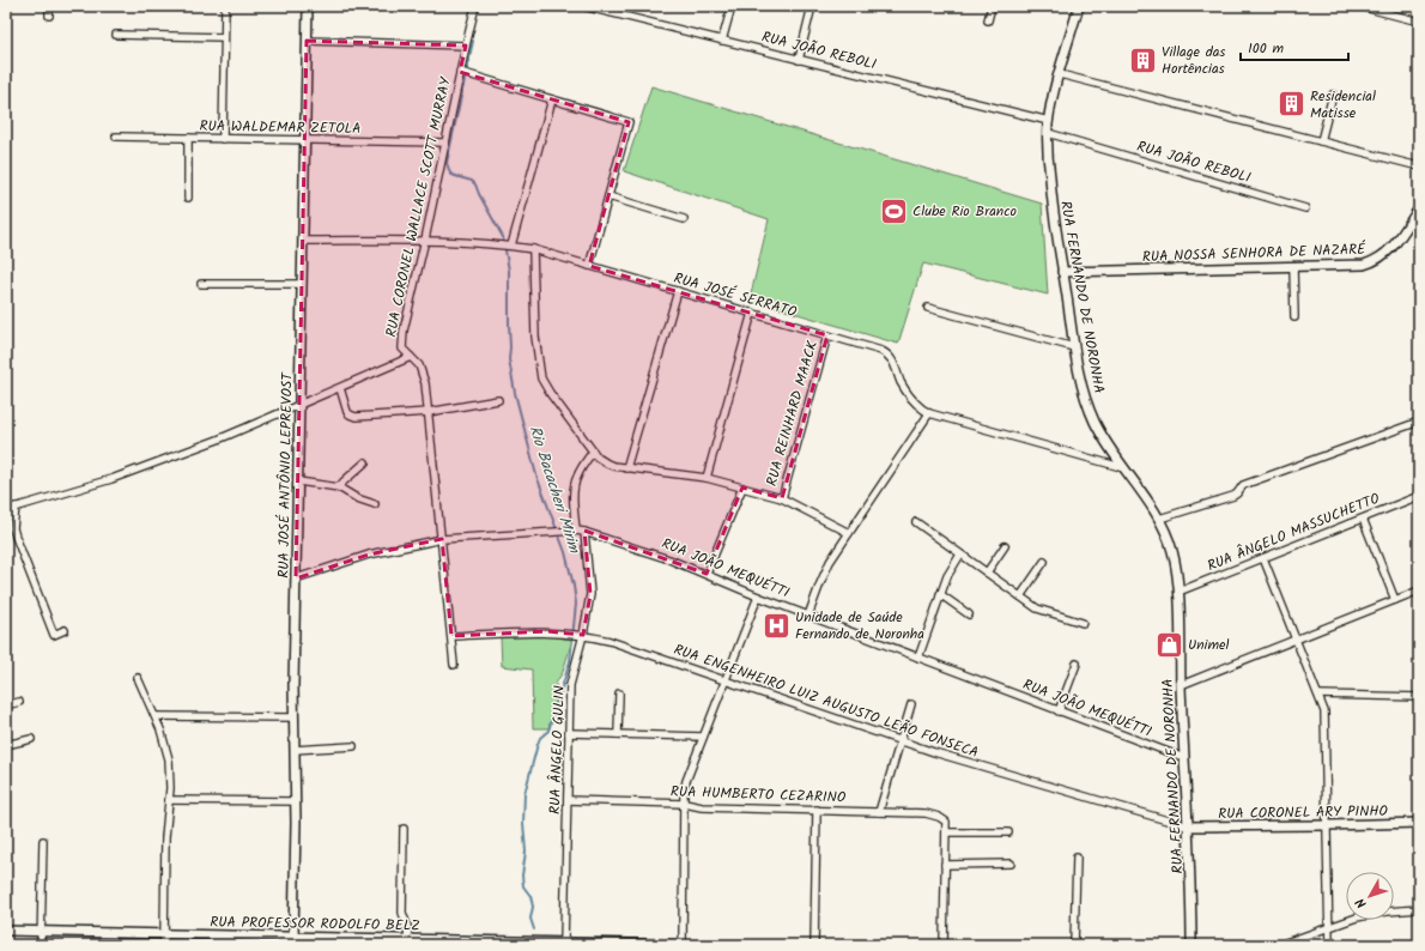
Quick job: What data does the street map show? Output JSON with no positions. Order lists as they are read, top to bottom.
{
  "streets": {
    "street": [
      "RUA JOÃO REBOLI",
      "RUA WALDEMAR ZETOLA",
      "RUA CORONEL WALLACE SCOTT MURRAY",
      "RUA NOSSA SENHORA DE NAZARÉ",
      "RUA JOSÉ SERRATO",
      "RUA FERNANDO DE NORONHA",
      "RUA REINHARD MAACK",
      "RUA JOSÉ ANTÔNIO LEPREVOST",
      "RUA ÂNGELO MASSUCHETTO",
      "RUA JOÃO MEQUÉTTI",
      "RUA ENGENHEIRO LUIZ AUGUSTO LEÃO FONSECA",
      "RUA ÂNGELO GULIN",
      "RUA HUMBERTO CEZARINO",
      "RUA CORONEL ARY PINHO",
      "RUA PROFESSOR RODOLFO BELZ"
    ]
  },
  "crossings": [
    ["RUA JOÃO REBOLI", "RUA FERNANDO DE NORONHA"],
    ["RUA WALDEMAR ZETOLA", "RUA CORONEL WALLACE SCOTT MURRAY"],
    ["RUA WALDEMAR ZETOLA", "RUA JOSÉ ANTÔNIO LEPREVOST"],
    ["RUA CORONEL WALLACE SCOTT MURRAY", "RUA JOSÉ SERRATO"],
    ["RUA CORONEL WALLACE SCOTT MURRAY", "RUA JOÃO MEQUÉTTI"],
    ["RUA CORONEL WALLACE SCOTT MURRAY", "RUA ENGENHEIRO LUIZ AUGUSTO LEÃO FONSECA"],
    ["RUA NOSSA SENHORA DE NAZARÉ", "RUA FERNANDO DE NORONHA"],
    ["RUA JOSÉ SERRATO", "RUA FERNANDO DE NORONHA"],
    ["RUA JOSÉ SERRATO", "RUA REINHARD MAACK"],
    ["RUA JOSÉ SERRATO", "RUA JOSÉ ANTÔNIO LEPREVOST"],
    ["RUA FERNANDO DE NORONHA", "RUA ÂNGELO MASSUCHETTO"],
    ["RUA FERNANDO DE NORONHA", "RUA JOÃO MEQUÉTTI"],
    ["RUA FERNANDO DE NORONHA", "RUA ENGENHEIRO LUIZ AUGUSTO LEÃO FONSECA"],
    ["RUA FERNANDO DE NORONHA", "RUA CORONEL ARY PINHO"],
    ["RUA JOSÉ ANTÔNIO LEPREVOST", "RUA JOÃO MEQUÉTTI"],
    ["RUA JOSÉ ANTÔNIO LEPREVOST", "RUA PROFESSOR RODOLFO BELZ"],
    ["RUA JOÃO MEQUÉTTI", "RUA ÂNGELO GULIN"],
    ["RUA ENGENHEIRO LUIZ AUGUSTO LEÃO FONSECA", "RUA ÂNGELO GULIN"],
    ["RUA ENGENHEIRO LUIZ AUGUSTO LEÃO FONSECA", "RUA CORONEL ARY PINHO"],
    ["RUA ÂNGELO GULIN", "RUA HUMBERTO CEZARINO"],
    ["RUA ÂNGELO GULIN", "RUA PROFESSOR RODOLFO BELZ"]
  ],
  "water": ["Rio Bacacheri Mirim"],
  "places": {
    "building": ["Village das Hortências", "Residencial Matisse"],
    "sports": ["Clube Rio Branco"],
    "hospital": ["Unidade de Saúde Fernando de Noronha"],
    "shop": ["Unimel"]
  },
  "scale_bar": "100 m",
  "north": "bottom left"
}
